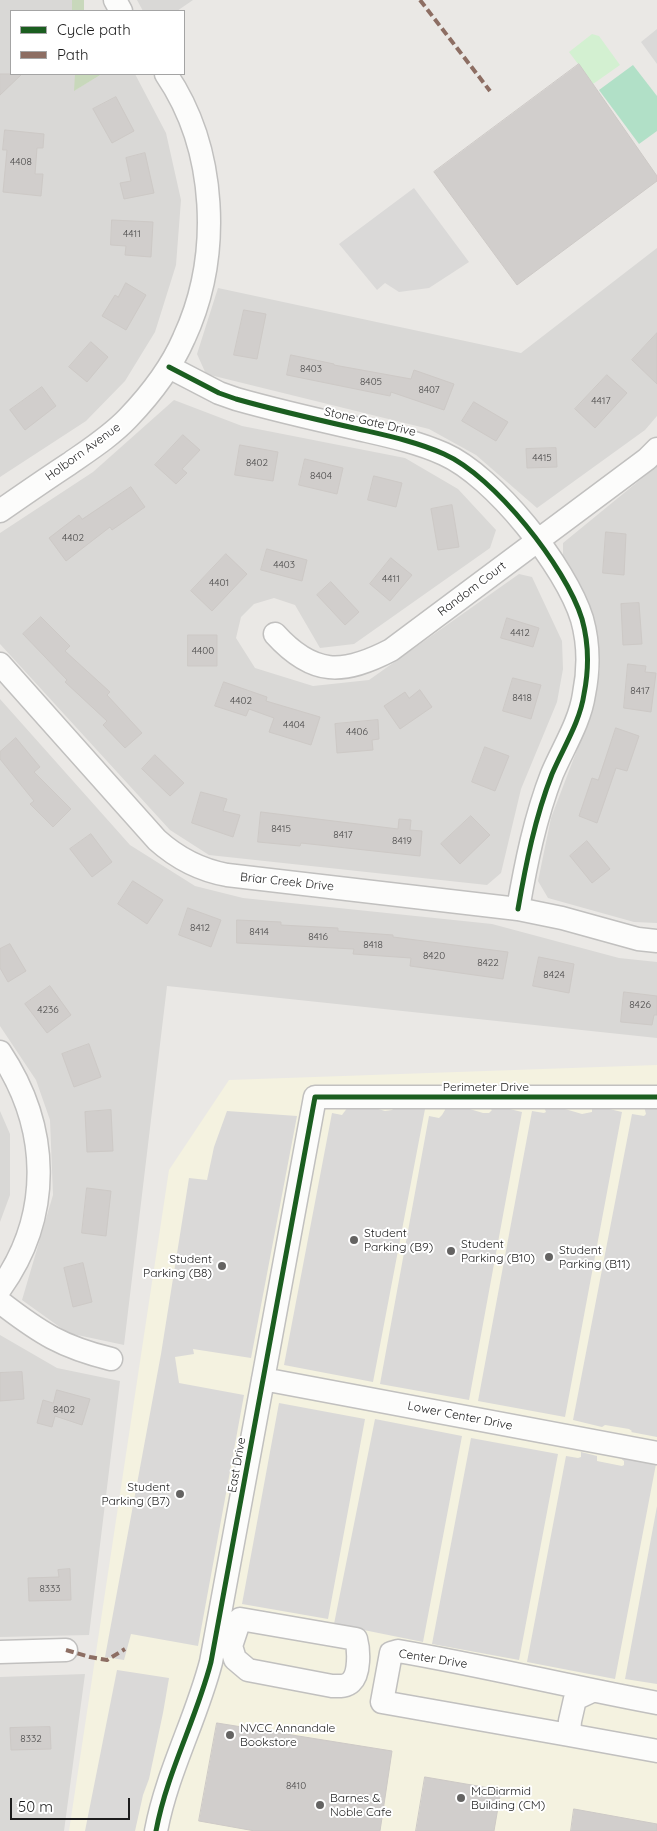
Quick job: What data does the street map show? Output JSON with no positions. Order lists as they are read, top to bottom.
{
  "streets": {
    "street": [
      "Stone Gate Drive",
      "Holborn Avenue",
      "Random Court",
      "Briar Creek Drive",
      "Perimeter Drive",
      "Lower Center Drive",
      "East Drive",
      "Center Drive"
    ]
  },
  "crossings": [
    ["Stone Gate Drive", "Holborn Avenue"],
    ["Stone Gate Drive", "Random Court"],
    ["Stone Gate Drive", "Briar Creek Drive"],
    ["Perimeter Drive", "East Drive"],
    ["Lower Center Drive", "East Drive"]
  ],
  "places": [
    "Student Parking (B9)",
    "Student Parking (B10)",
    "Student Parking (B11)",
    "Student Parking (B8)",
    "Student Parking (B7)",
    "NVCC Annandale Bookstore",
    "McDiarmid Building (CM)",
    "Barnes & Noble Cafe"
  ],
  "house_numbers": [
    "4408",
    "4411",
    "8403",
    "8405",
    "8407",
    "4417",
    "4415",
    "8402",
    "8404",
    "4402",
    "4403",
    "4411",
    "4401",
    "4412",
    "4400",
    "8417",
    "8418",
    "4402",
    "4404",
    "4406",
    "8415",
    "8417",
    "8419",
    "8412",
    "8414",
    "8416",
    "8418",
    "8420",
    "8422",
    "8424",
    "8426",
    "4236",
    "8402",
    "8333",
    "8332",
    "8410"
  ],
  "legend": ["Cycle path", "Path"],
  "scale_bar": "50 m"
}
